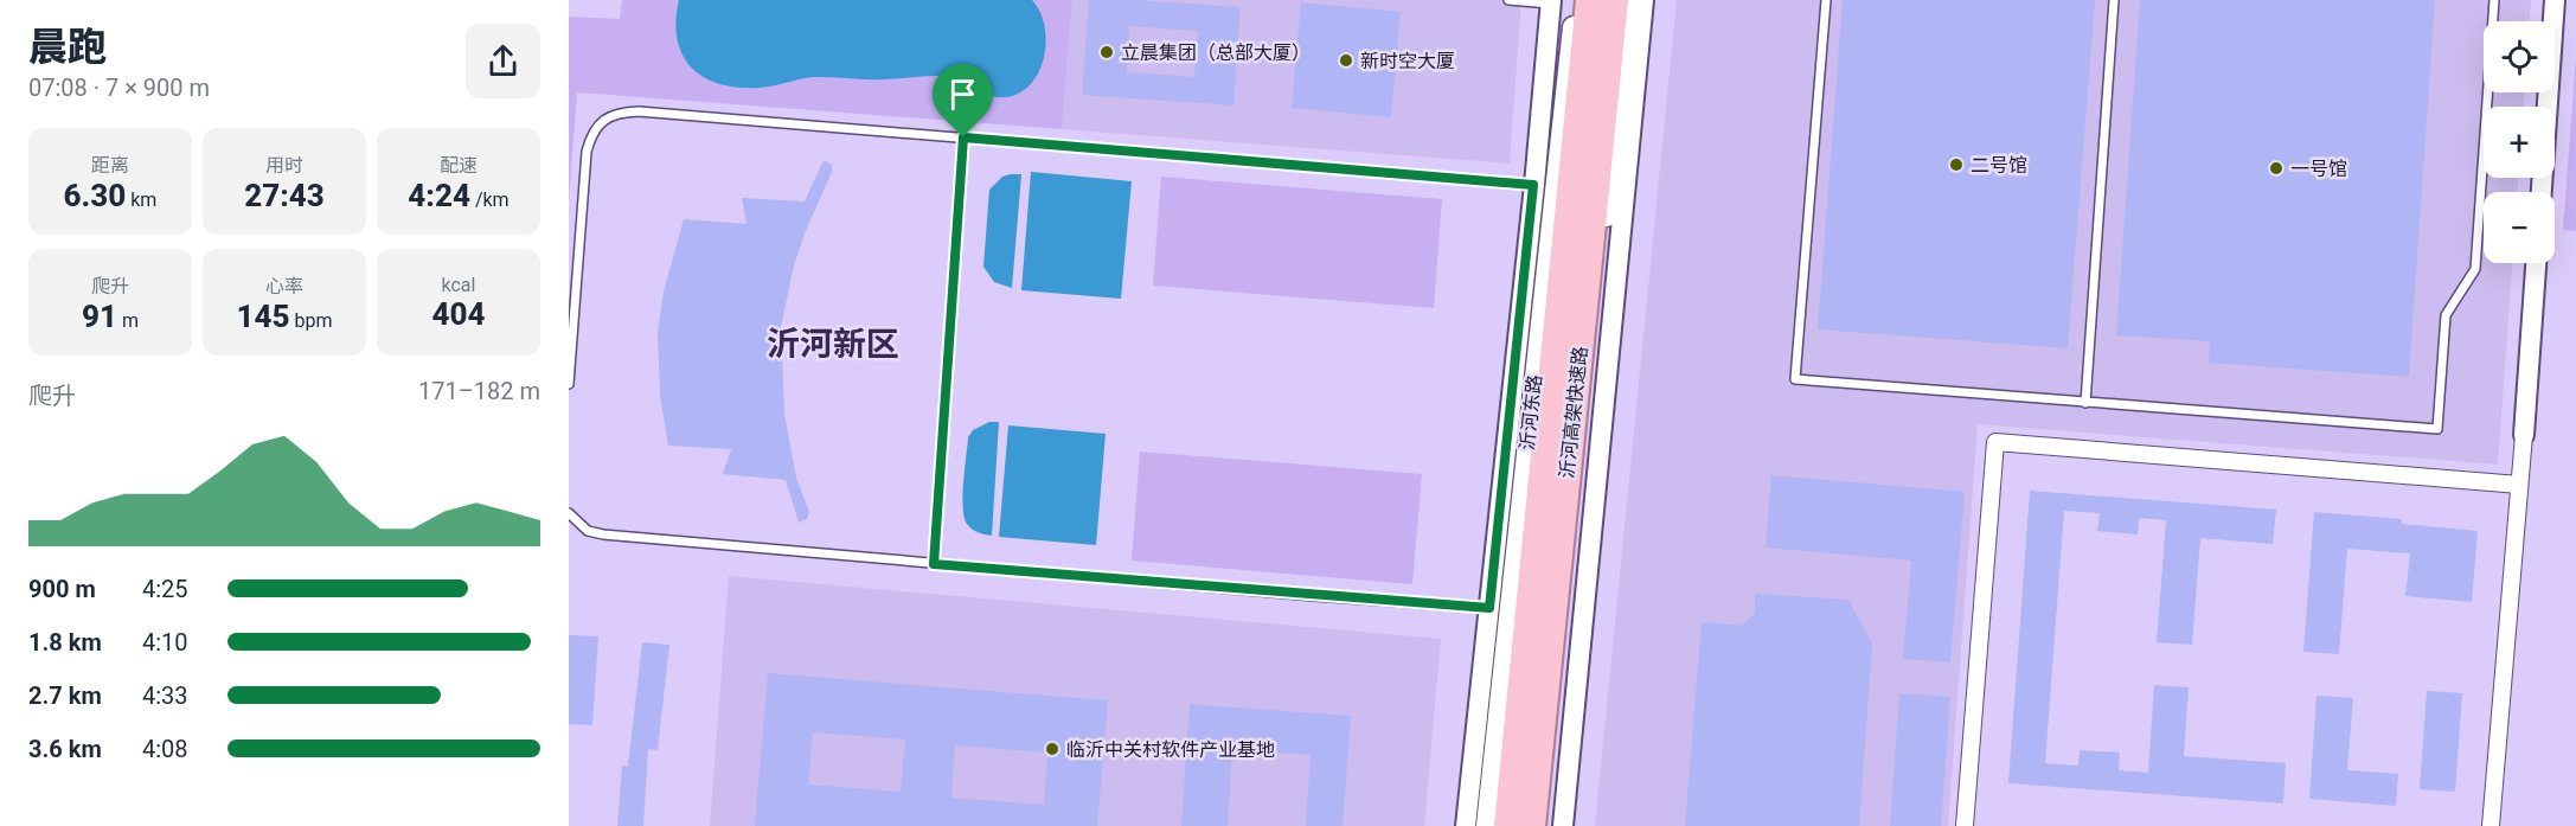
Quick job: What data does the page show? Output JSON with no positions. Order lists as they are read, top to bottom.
{
  "streets": {
    "highway": ["沂河高架快速路"],
    "main road": ["沂河东路"]
  },
  "districts": ["沂河新区"],
  "places": [
    "立晨集团（总部大厦）",
    "新时空大厦",
    "二号馆",
    "一号馆",
    "临沂中关村软件产业基地"
  ],
  "page": {
    "heading": ["晨跑", "07:08 · 7 × 900 m"],
    "map_buttons": ["+", "−"],
    "stats": [
      ["距离", "6.30 km"],
      ["用时", "27:43"],
      ["配速", "4:24 /km"],
      ["爬升", "91 m"],
      ["心率", "145 bpm"],
      ["kcal", "404"]
    ],
    "chart": ["爬升", "171–182 m"],
    "list": [
      {
        "name": "900 m",
        "note": "4:25"
      },
      {
        "name": "1.8 km",
        "note": "4:10"
      },
      {
        "name": "2.7 km",
        "note": "4:33"
      },
      {
        "name": "3.6 km",
        "note": "4:08"
      }
    ]
  }
}
